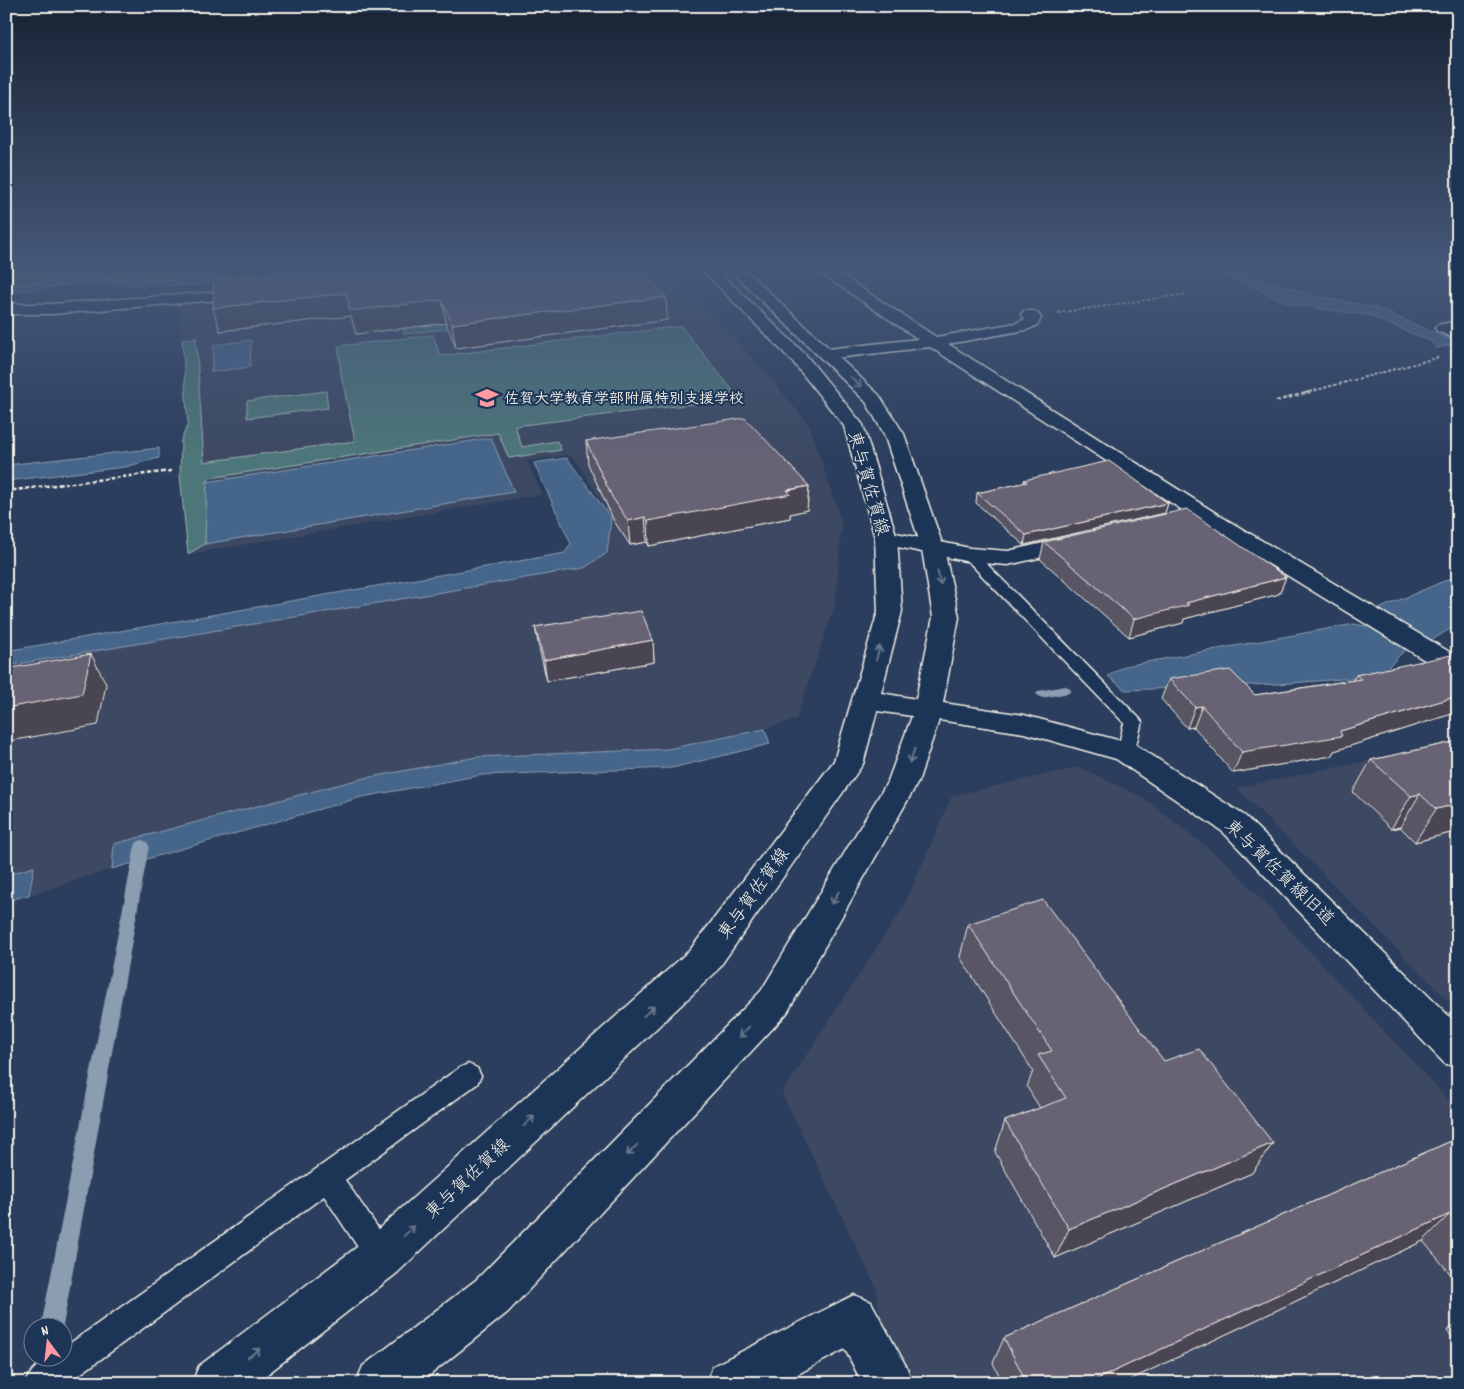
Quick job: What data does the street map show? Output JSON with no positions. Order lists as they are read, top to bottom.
{
  "streets": {
    "main road": ["東与賀佐賀線", "東与賀佐賀線旧道"]
  },
  "crossings": [
    ["東与賀佐賀線", "東与賀佐賀線旧道"]
  ],
  "places": {
    "school or university": ["佐賀大学教育学部附属特別支援学校"]
  },
  "north": "top"
}
